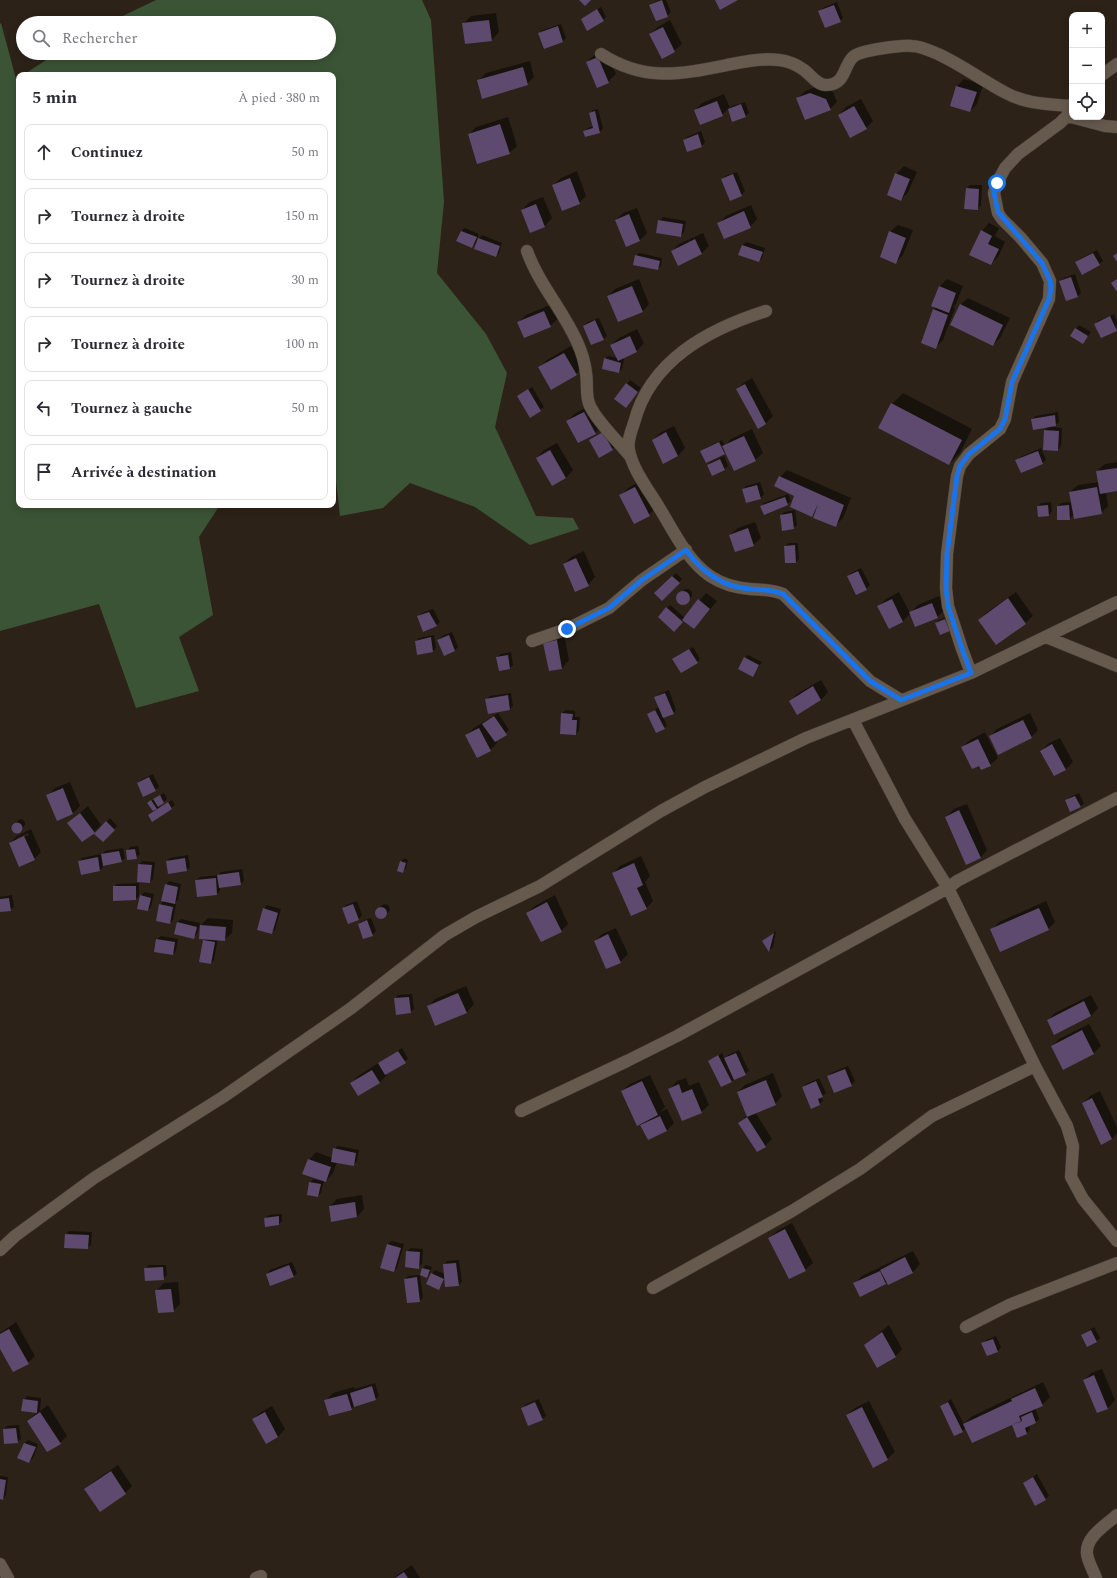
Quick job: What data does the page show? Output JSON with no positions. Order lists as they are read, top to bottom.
{
  "page": {
    "map_buttons": ["+", "−"],
    "search": "Rechercher",
    "heading": ["5 min", "À pied · 380 m"],
    "list": [
      ["Continuez", "50 m"],
      ["Tournez à droite", "150 m"],
      ["Tournez à droite", "30 m"],
      ["Tournez à droite", "100 m"],
      ["Tournez à gauche", "50 m"],
      "Arrivée à destination"
    ]
  }
}
